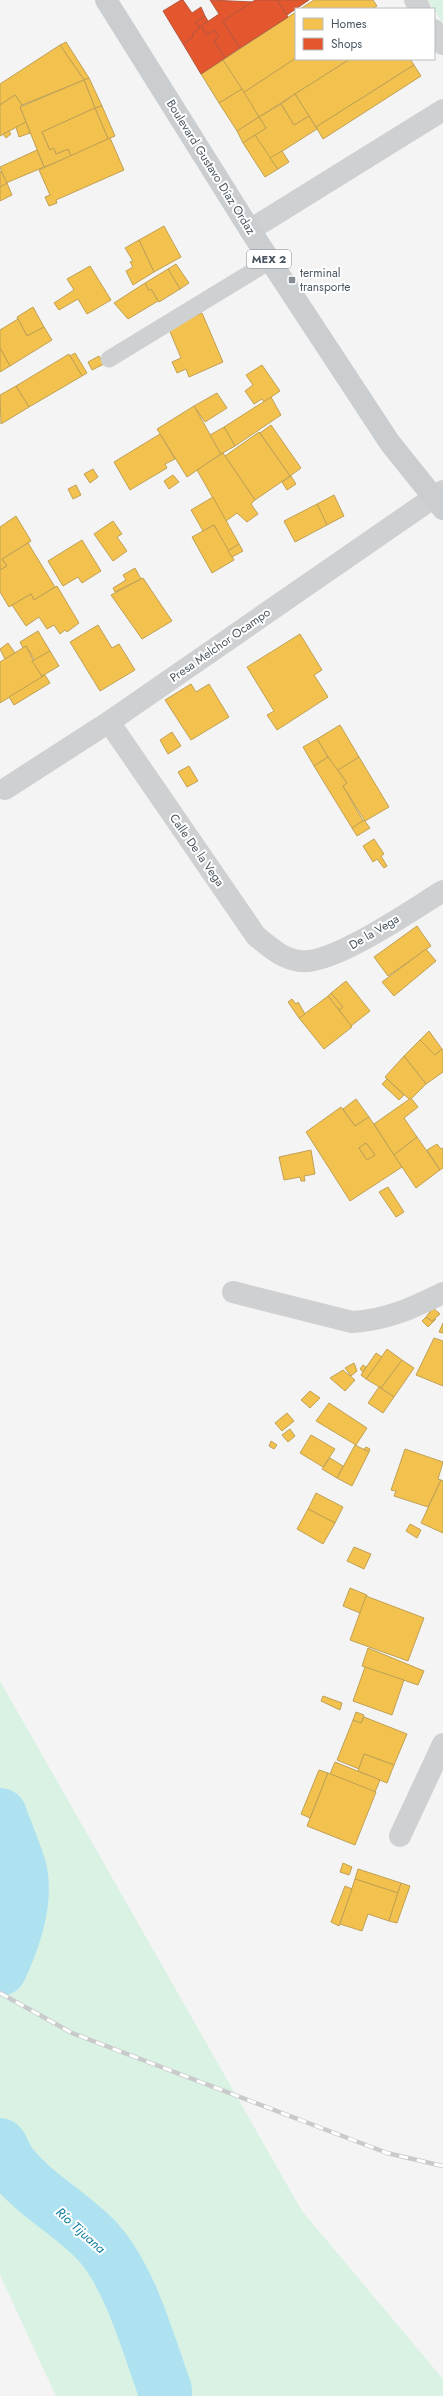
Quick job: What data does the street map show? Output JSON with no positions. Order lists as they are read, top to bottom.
{
  "streets": {
    "main road": ["Boulevard Gustavo Díaz Ordaz", "MEX 2"],
    "street": ["Presa Melchor Ocampo", "Calle De la Vega", "De la Vega"]
  },
  "crossings": [
    ["Boulevard Gustavo Díaz Ordaz", "Presa Melchor Ocampo"],
    ["Presa Melchor Ocampo", "Calle De la Vega"],
    ["Calle De la Vega", "De la Vega"]
  ],
  "water": ["Río Tijuana"],
  "places": {
    "transit": ["terminal transporte"]
  },
  "legend": ["Homes", "Shops"]
}
